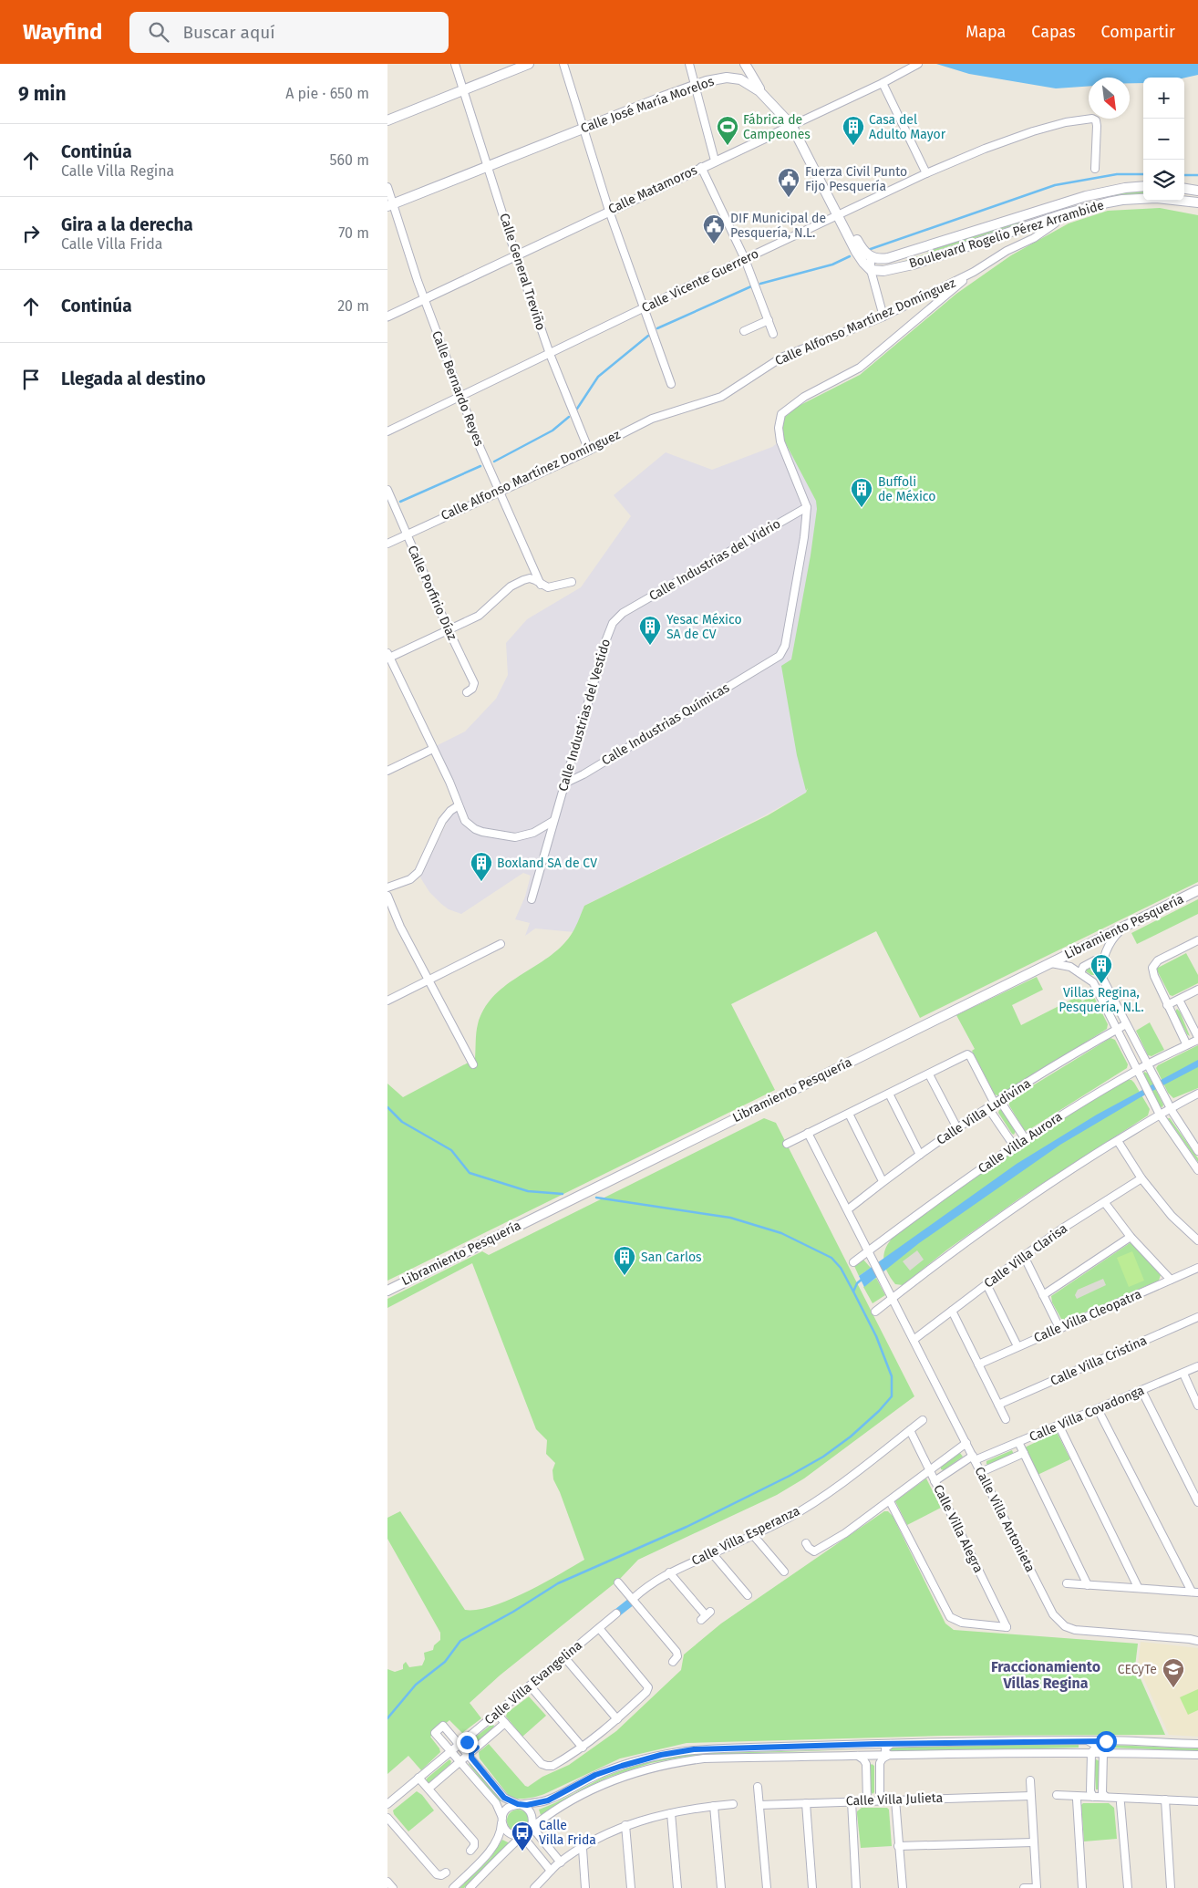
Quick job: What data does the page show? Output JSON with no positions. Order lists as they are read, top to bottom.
{
  "streets": {
    "main road": ["Calle José María Morelos", "Boulevard Rogelio Pérez Arrambide", "Libramiento Pesquería"],
    "street": [
      "Calle Matamoros",
      "Calle General Treviño",
      "Calle Vicente Guerrero",
      "Calle Alfonso Martínez Domínguez",
      "Calle Bernardo Reyes",
      "Calle Industrias del Vidrio",
      "Calle Porfirio Díaz",
      "Calle Industrias del Vestido",
      "Calle Industrias Químicas",
      "Calle Villa Ludivina",
      "Calle Villa Aurora",
      "Calle Villa Clarisa",
      "Calle Villa Cleopatra",
      "Calle Villa Cristina",
      "Calle Villa Covadonga",
      "Calle Villa Antonieta",
      "Calle Villa Alegra",
      "Calle Villa Esperanza",
      "Calle Villa Evangelina",
      "Calle Villa Julieta"
    ]
  },
  "crossings": [
    ["Calle José María Morelos", "Calle Matamoros"],
    ["Calle José María Morelos", "Boulevard Rogelio Pérez Arrambide"],
    ["Calle José María Morelos", "Calle General Treviño"],
    ["Calle José María Morelos", "Calle Vicente Guerrero"],
    ["Calle José María Morelos", "Calle Bernardo Reyes"],
    ["Calle Matamoros", "Calle General Treviño"],
    ["Calle Matamoros", "Calle Bernardo Reyes"],
    ["Boulevard Rogelio Pérez Arrambide", "Calle Alfonso Martínez Domínguez"],
    ["Calle General Treviño", "Calle Vicente Guerrero"],
    ["Calle General Treviño", "Calle Alfonso Martínez Domínguez"],
    ["Calle Vicente Guerrero", "Calle Bernardo Reyes"],
    ["Calle Alfonso Martínez Domínguez", "Calle Bernardo Reyes"],
    ["Calle Alfonso Martínez Domínguez", "Calle Porfirio Díaz"],
    ["Calle Industrias del Vidrio", "Calle Industrias del Vestido"],
    ["Calle Industrias del Vidrio", "Calle Industrias Químicas"],
    ["Calle Industrias del Vestido", "Calle Industrias Químicas"],
    ["Calle Villa Aurora", "Calle Villa Antonieta"],
    ["Calle Villa Clarisa", "Calle Villa Antonieta"],
    ["Calle Villa Covadonga", "Calle Villa Antonieta"],
    ["Calle Villa Covadonga", "Calle Villa Alegra"],
    ["Calle Villa Alegra", "Calle Villa Esperanza"]
  ],
  "districts": ["Fraccionamiento Villas Regina"],
  "places": {
    "sports": ["Fábrica de Campeones"],
    "building": [
      "Casa del Adulto Mayor",
      "Buffoli de México",
      "Yesac México SA de CV",
      "Boxland SA de CV",
      "Villas Regina, Pesquería, N.L.",
      "San Carlos"
    ],
    "public building": ["Fuerza Civil Punto Fijo Pesquería", "DIF Municipal de Pesquería, N.L."],
    "school or university": ["CECyTe"],
    "bus stop": ["Calle Villa Frida"]
  },
  "north": "bottom right",
  "page": {
    "header": "Wayfind",
    "search": "Buscar aquí",
    "nav": ["Mapa", "Capas", "Compartir"],
    "heading": ["9 min", "A pie · 650 m"],
    "map_buttons": ["+", "−"],
    "list": [
      ["Continúa", "Calle Villa Regina", "560 m"],
      ["Gira a la derecha", "Calle Villa Frida", "70 m"],
      ["Continúa", "20 m"],
      "Llegada al destino"
    ]
  }
}
